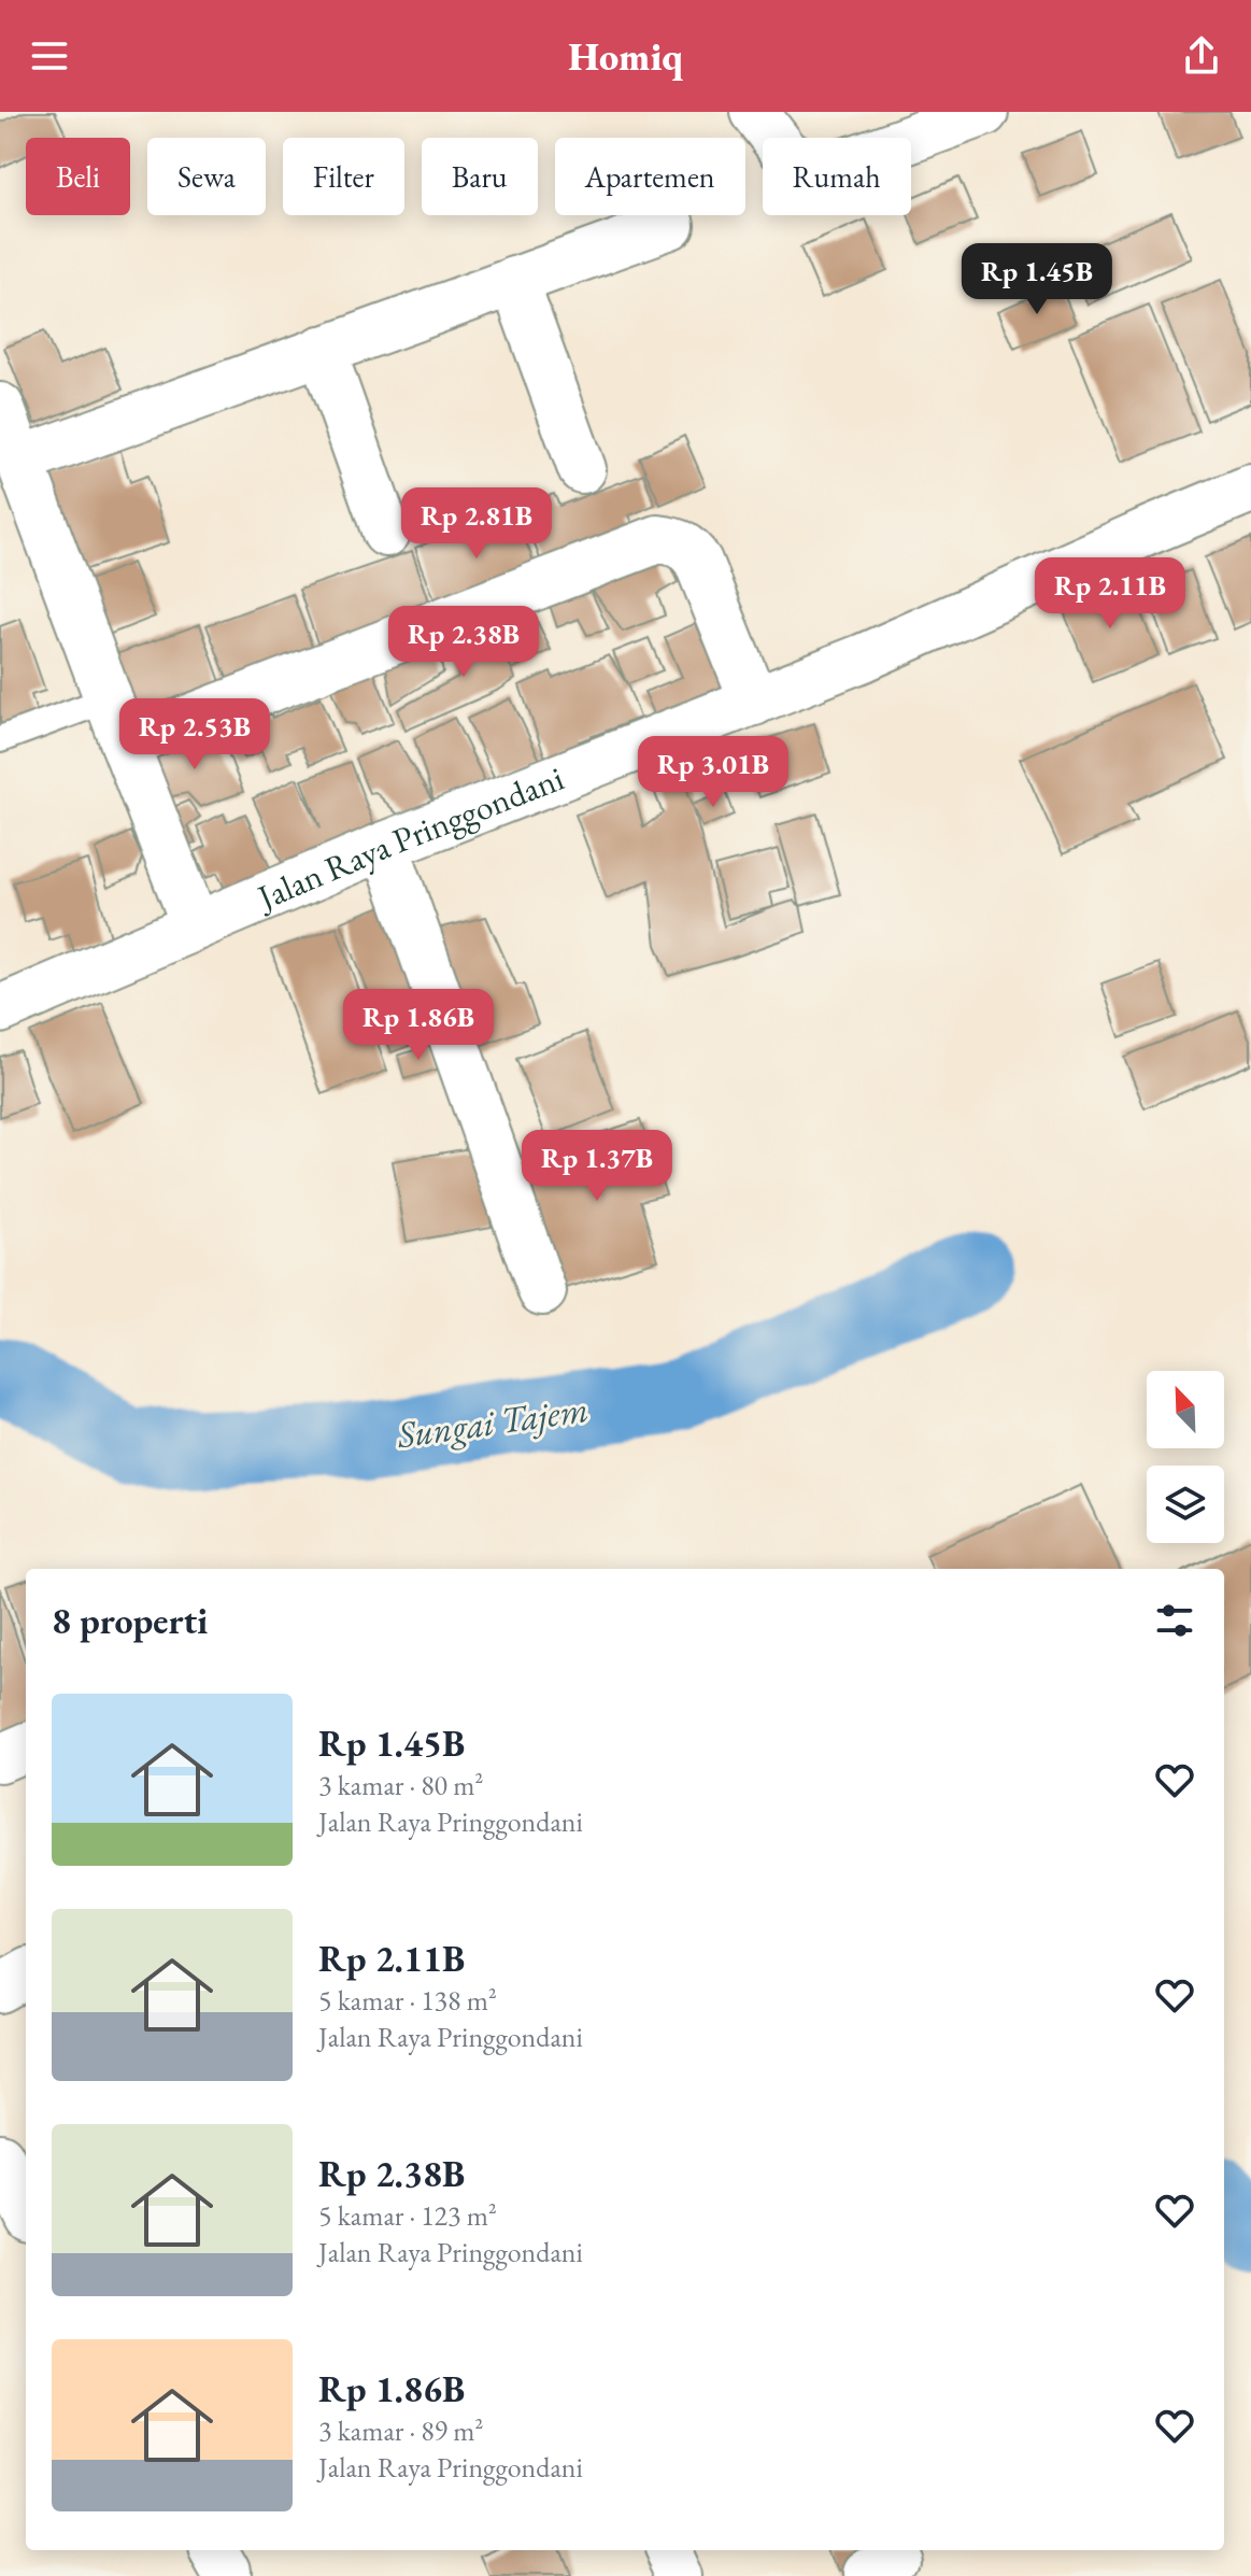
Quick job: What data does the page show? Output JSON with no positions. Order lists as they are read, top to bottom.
{
  "streets": {
    "street": ["Jalan Raya Pringgondani"]
  },
  "water": ["Sungai Tajem"],
  "north": "top left",
  "page": {
    "header": "Homiq",
    "chip": [
      "Beli",
      "Sewa",
      "Filter",
      "Baru",
      "Apartemen",
      "Rumah"
    ],
    "price": [
      "Rp 1.45B",
      "Rp 2.81B",
      "Rp 2.11B",
      "Rp 2.38B",
      "Rp 2.53B",
      "Rp 3.01B",
      "Rp 1.86B",
      "Rp 1.37B"
    ],
    "heading": "8 properti",
    "list": [
      {
        "name": "Rp 1.45B",
        "note": "3 kamar · 80 m² · Jalan Raya Pringgondani"
      },
      {
        "name": "Rp 2.11B",
        "note": "5 kamar · 138 m² · Jalan Raya Pringgondani"
      },
      {
        "name": "Rp 2.38B",
        "note": "5 kamar · 123 m² · Jalan Raya Pringgondani"
      },
      {
        "name": "Rp 1.86B",
        "note": "3 kamar · 89 m² · Jalan Raya Pringgondani"
      }
    ]
  }
}
